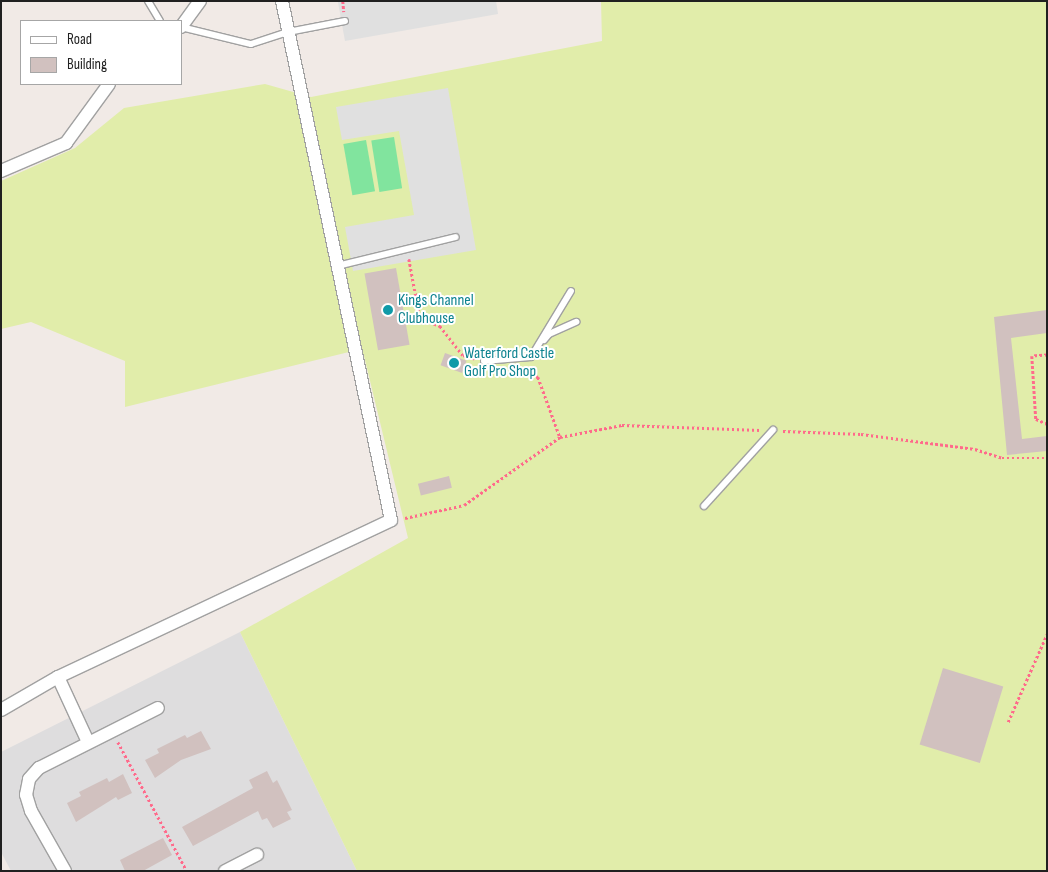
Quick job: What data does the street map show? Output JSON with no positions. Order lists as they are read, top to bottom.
{
  "places": ["Kings Channel Clubhouse", "Waterford Castle Golf Pro Shop"],
  "legend": ["Road", "Building"]
}
